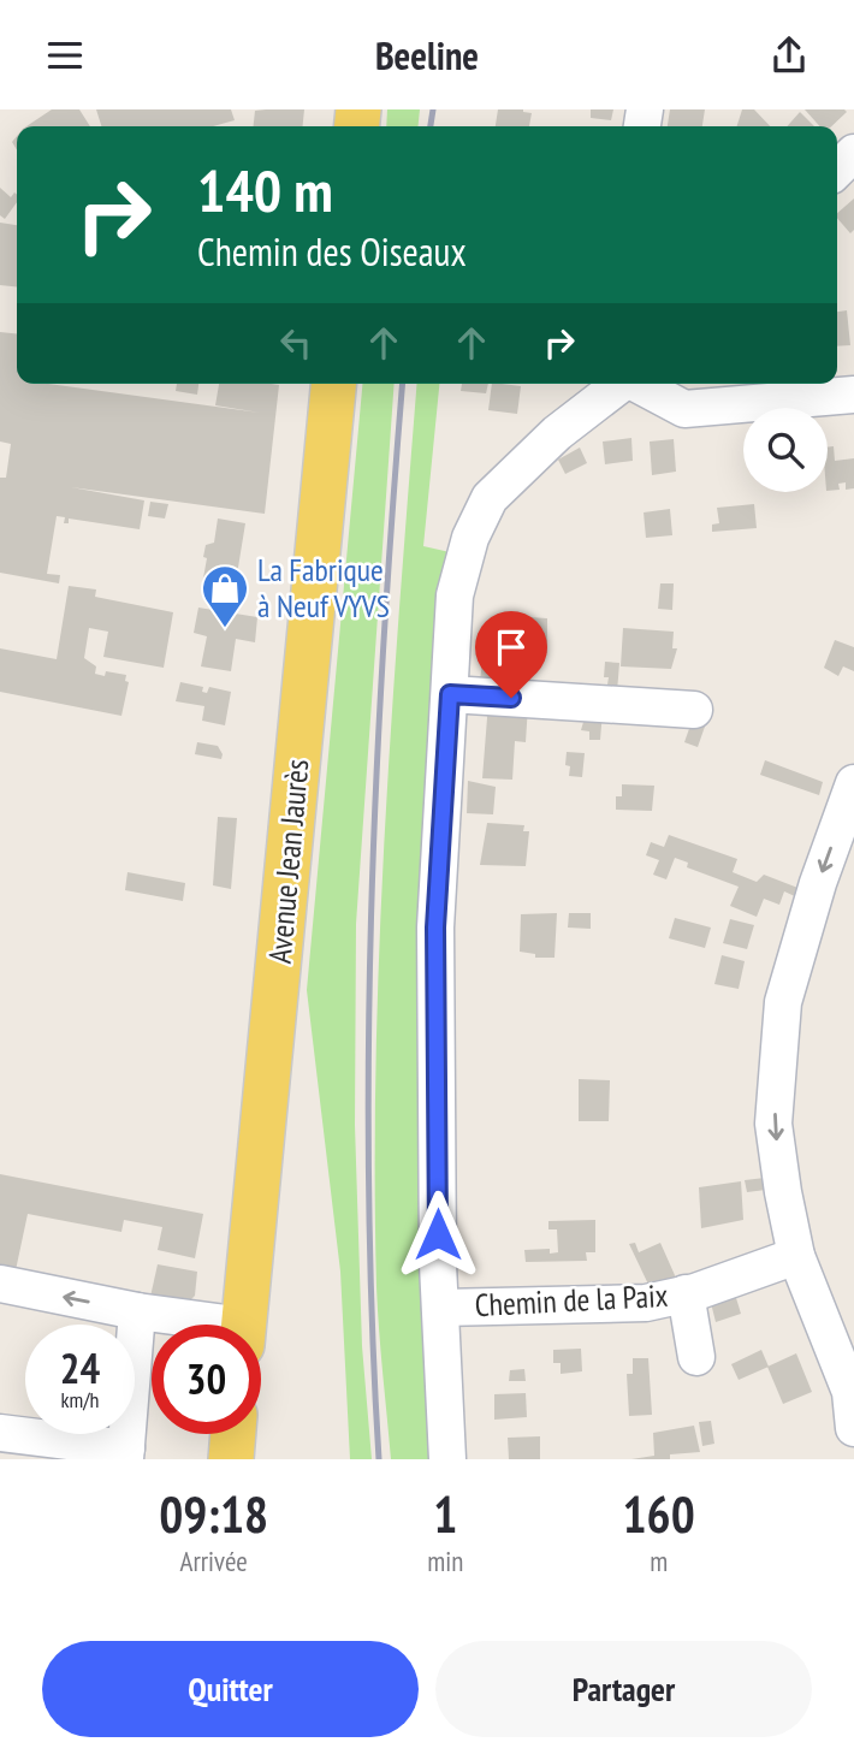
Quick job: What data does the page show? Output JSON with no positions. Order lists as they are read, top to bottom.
{
  "streets": {
    "main road": ["Avenue Jean Jaurès"],
    "street": ["Chemin de la Paix"]
  },
  "places": {
    "shop": ["La Fabrique à Neuf VYVS"]
  },
  "page": {
    "header": "Beeline",
    "turn": ["140 m", "Chemin des Oiseaux"],
    "speed": "24 km/h",
    "limit": "30",
    "eta": [
      "09:18",
      "Arrivée",
      "1",
      "min",
      "160",
      "m"
    ],
    "buttons": ["Quitter", "Partager"]
  }
}
